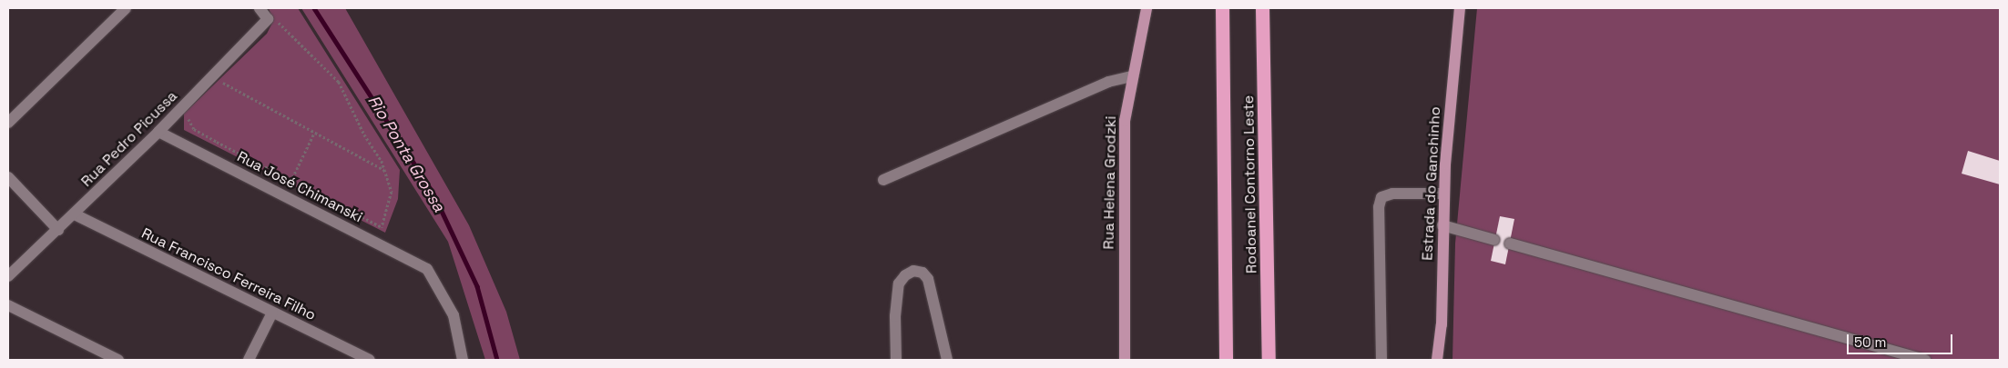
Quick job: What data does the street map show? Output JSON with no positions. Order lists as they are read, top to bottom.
{
  "streets": {
    "highway": ["Rodoanel Contorno Leste"],
    "main road": ["Rua Helena Grodzki", "Estrada do Ganchinho"],
    "street": ["Rua Pedro Picussa", "Rua José Chimanski", "Rua Francisco Ferreira Filho"]
  },
  "crossings": [
    ["Rua Pedro Picussa", "Rua José Chimanski"],
    ["Rua Pedro Picussa", "Rua Francisco Ferreira Filho"]
  ],
  "water": ["Rio Ponta Grossa"],
  "scale_bar": "50 m"
}
